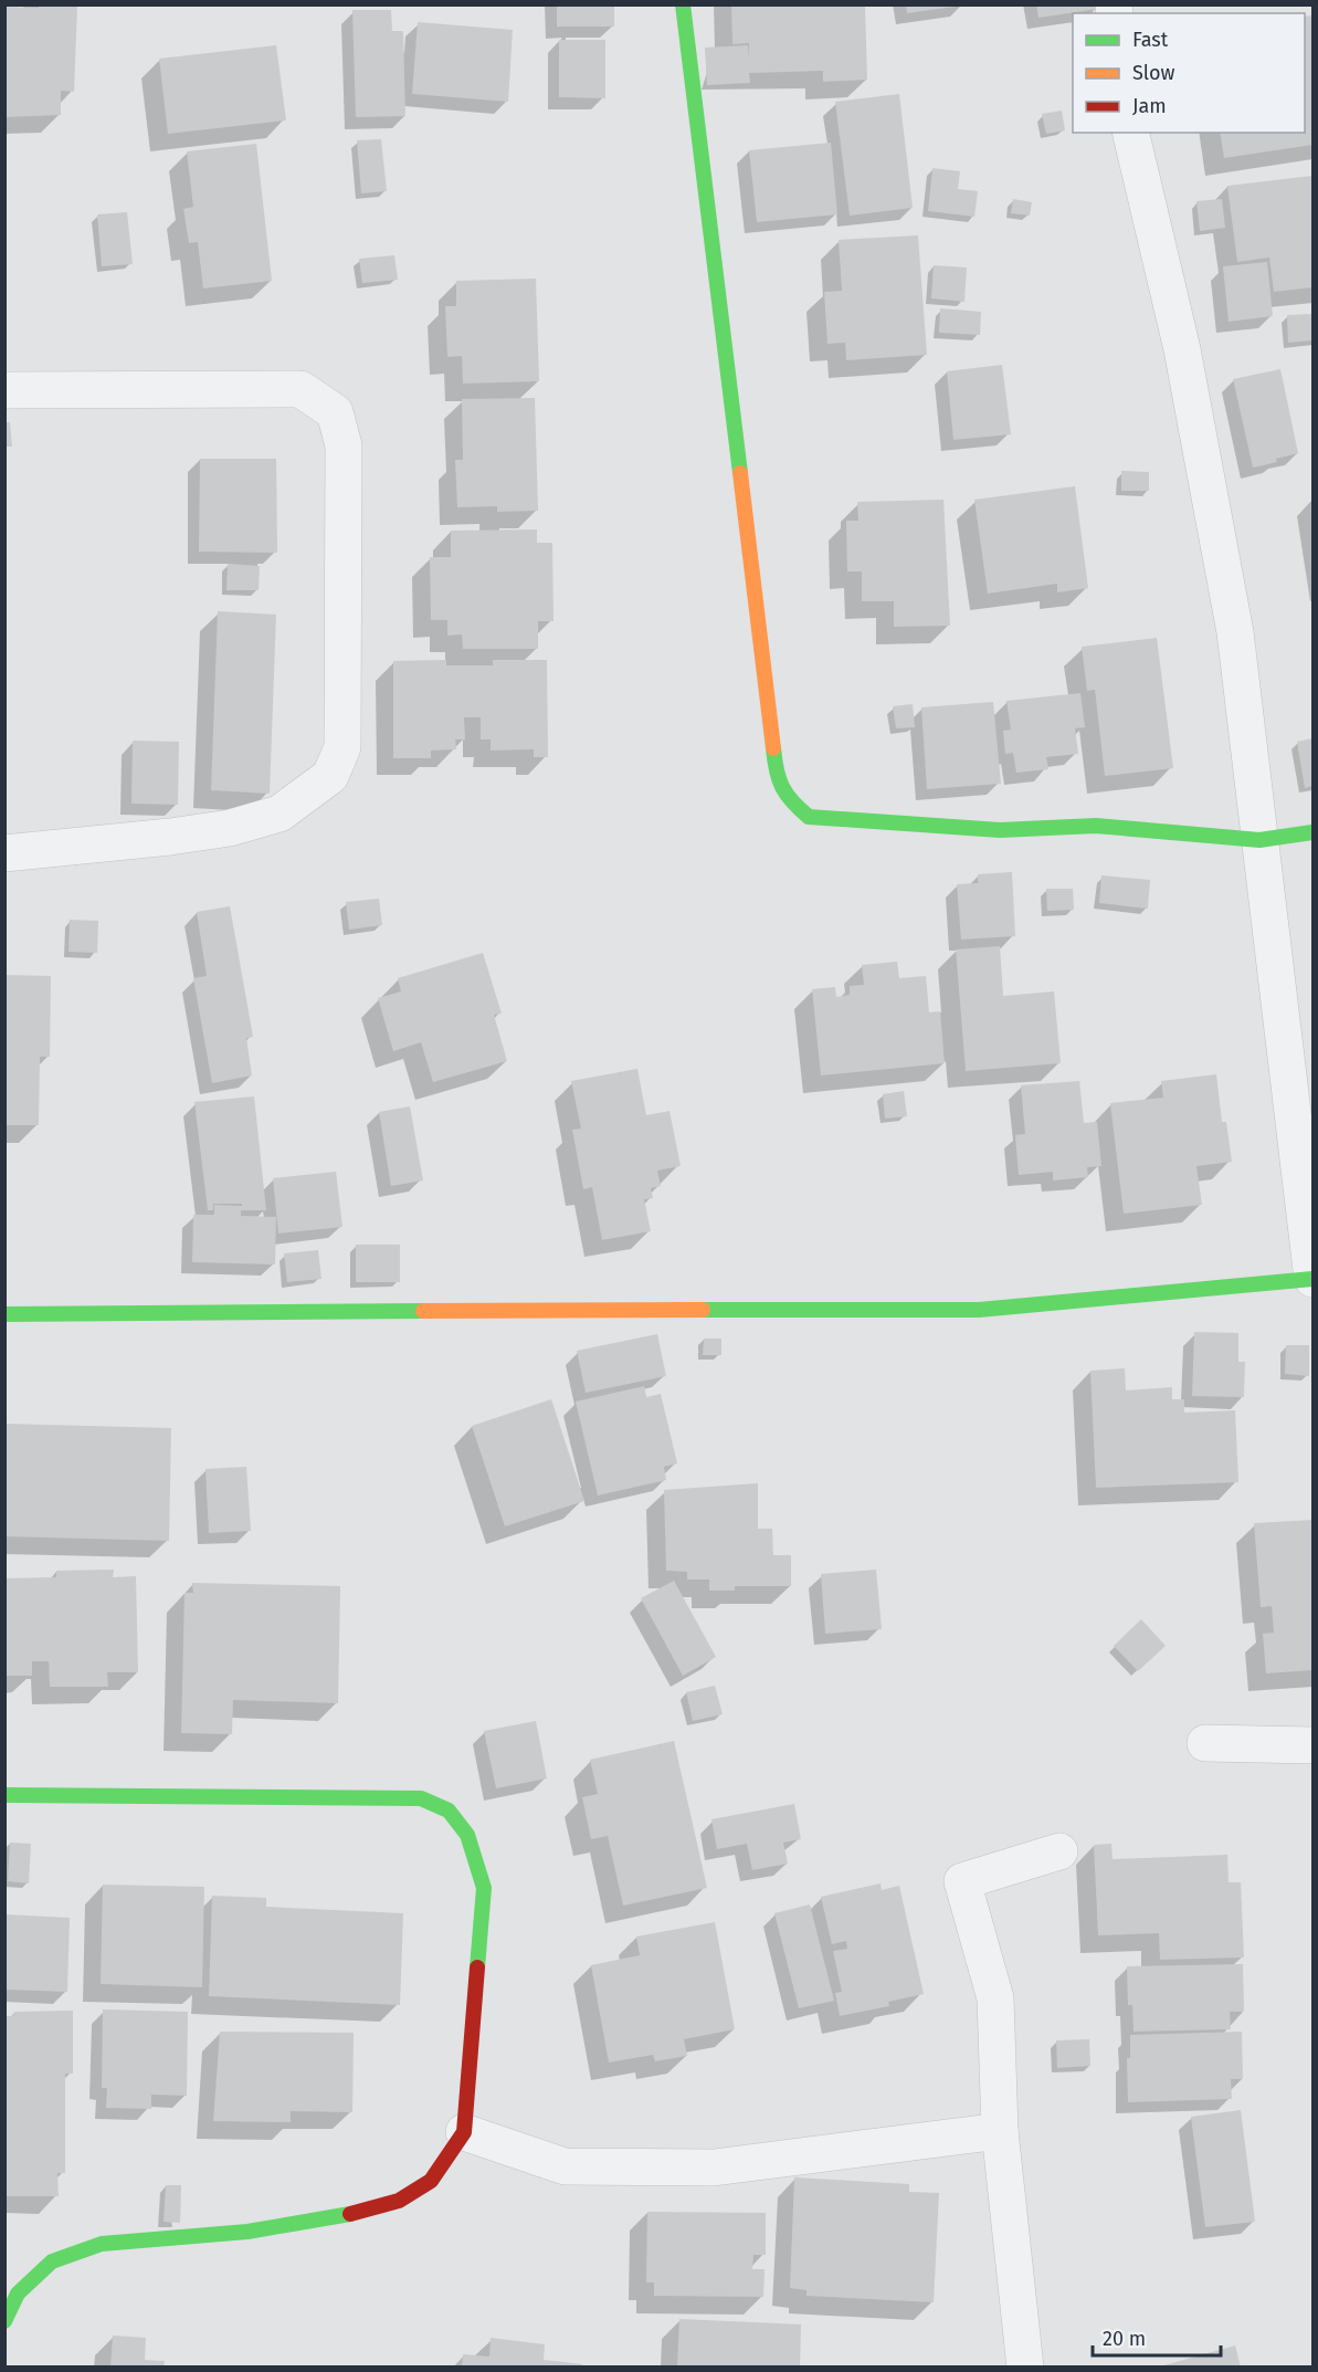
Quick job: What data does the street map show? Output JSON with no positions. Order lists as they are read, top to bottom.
{
  "legend": ["Fast", "Slow", "Jam"],
  "scale_bar": "20 m"
}
